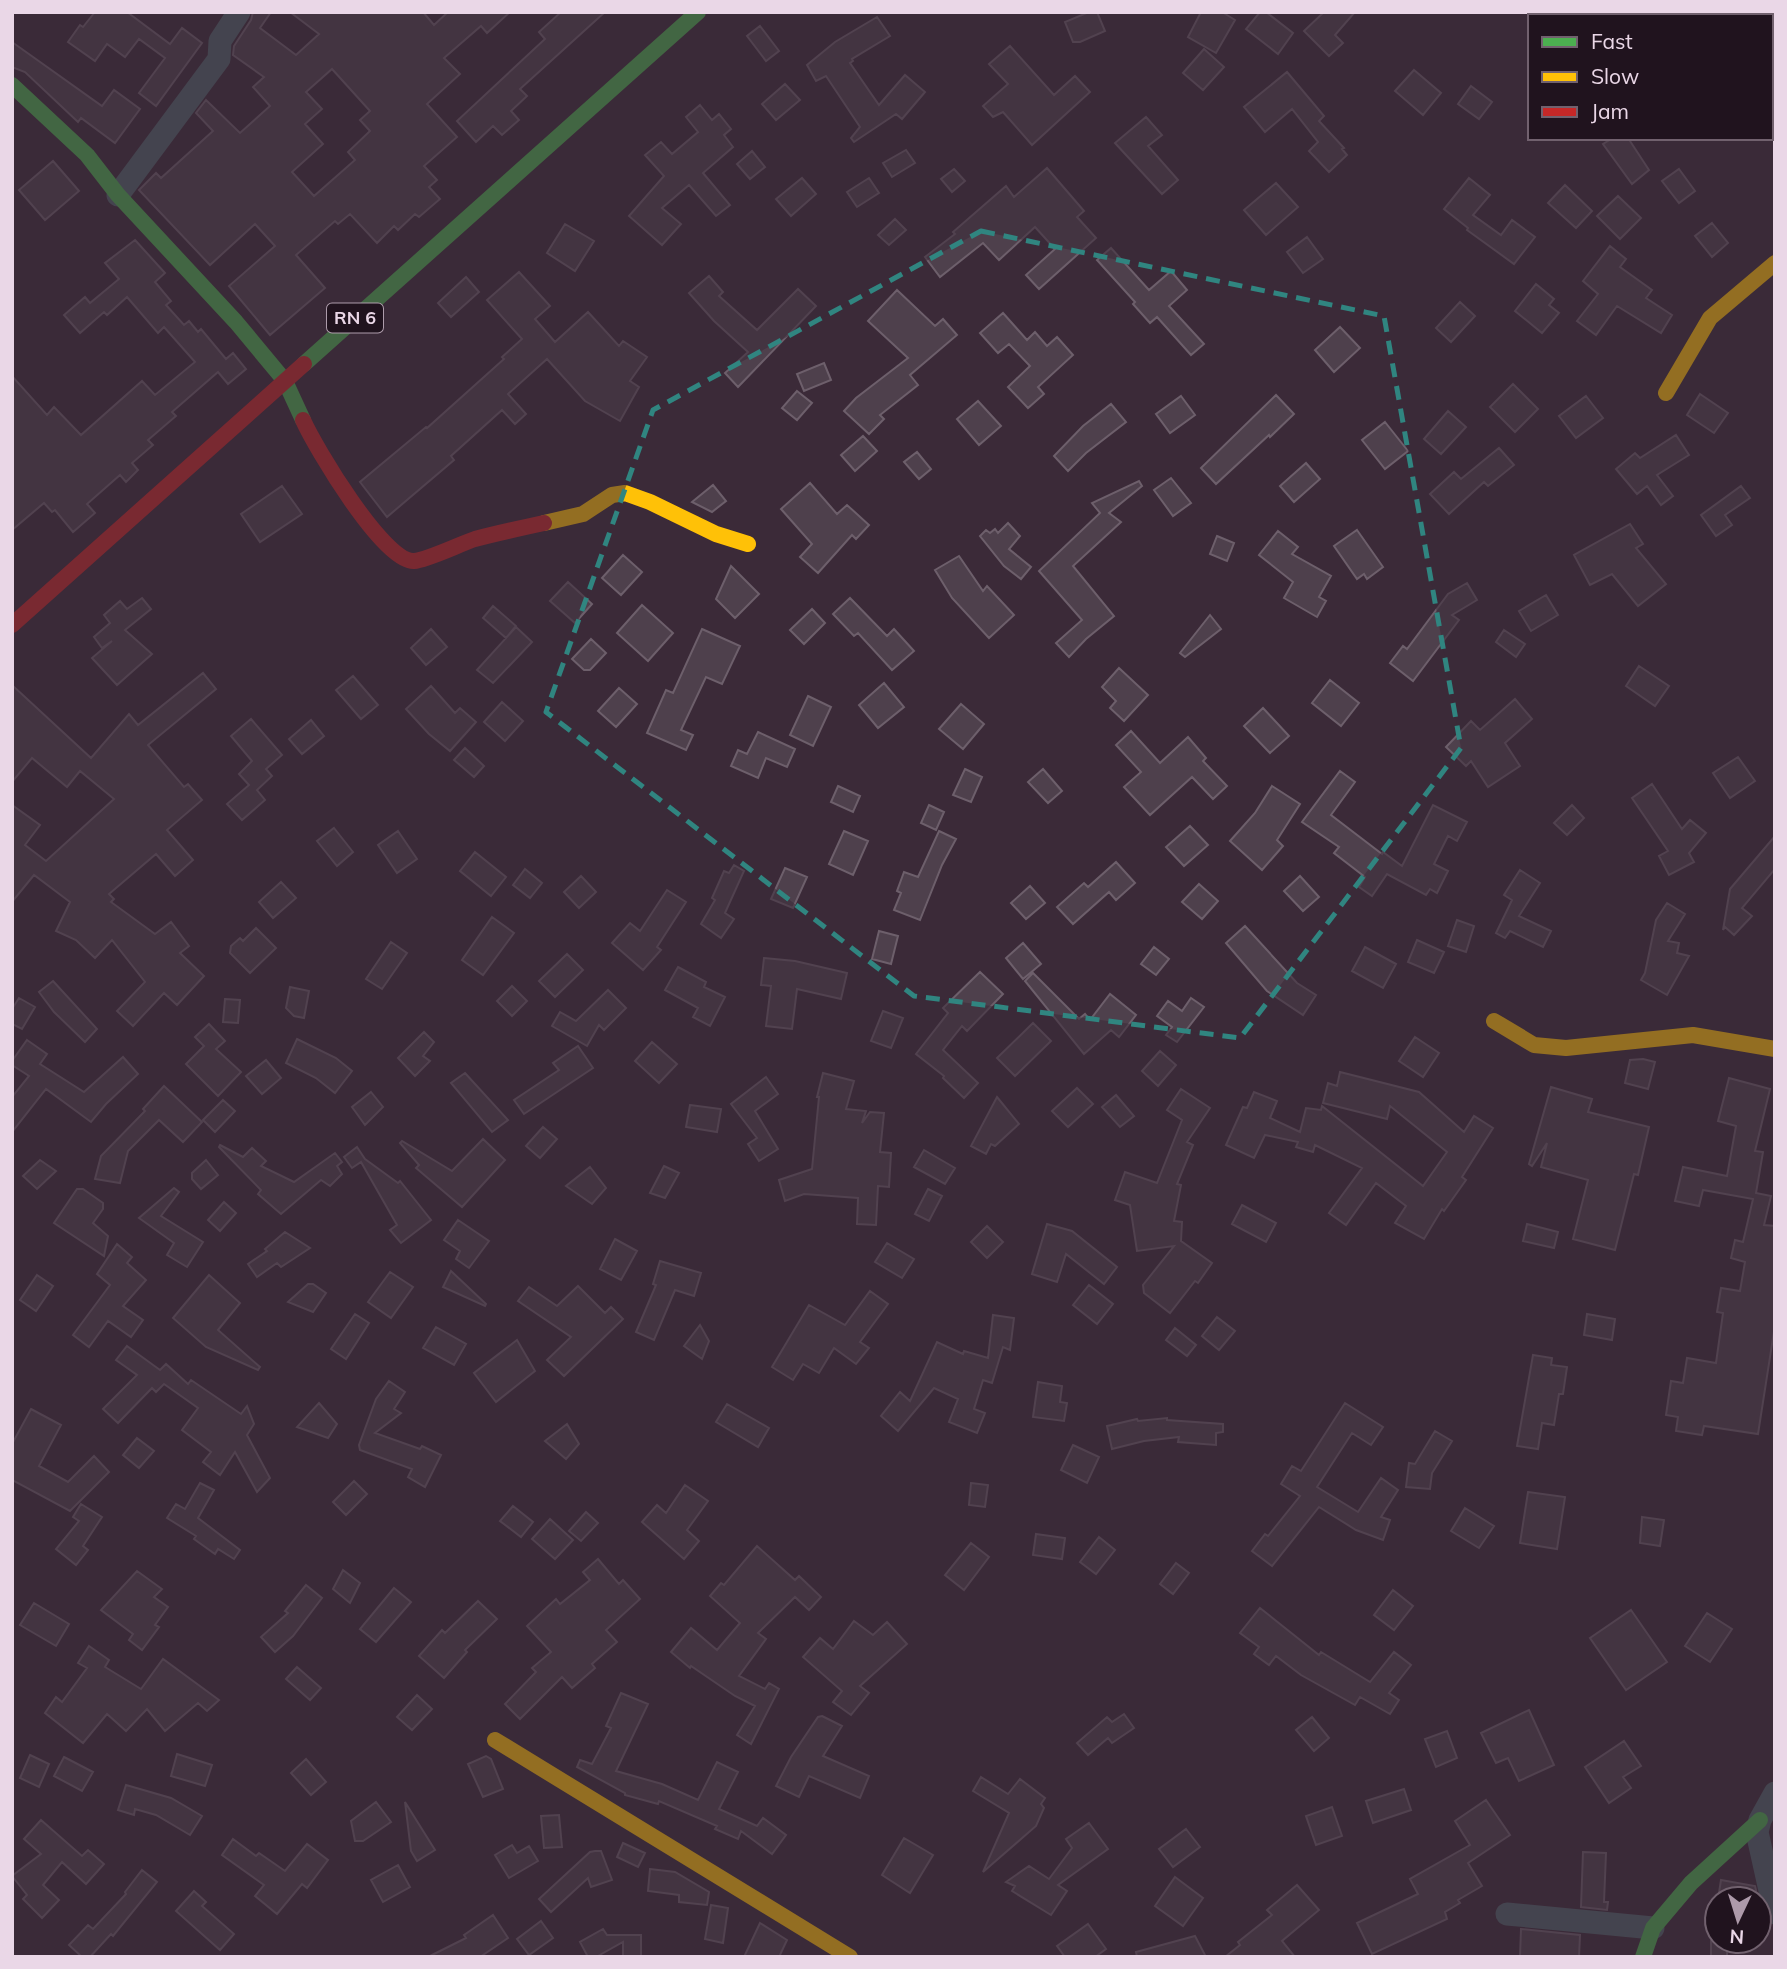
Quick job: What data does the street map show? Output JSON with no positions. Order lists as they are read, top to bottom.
{
  "streets": {
    "street": ["RN 6"]
  },
  "legend": ["Fast", "Slow", "Jam"],
  "north": "bottom"
}
